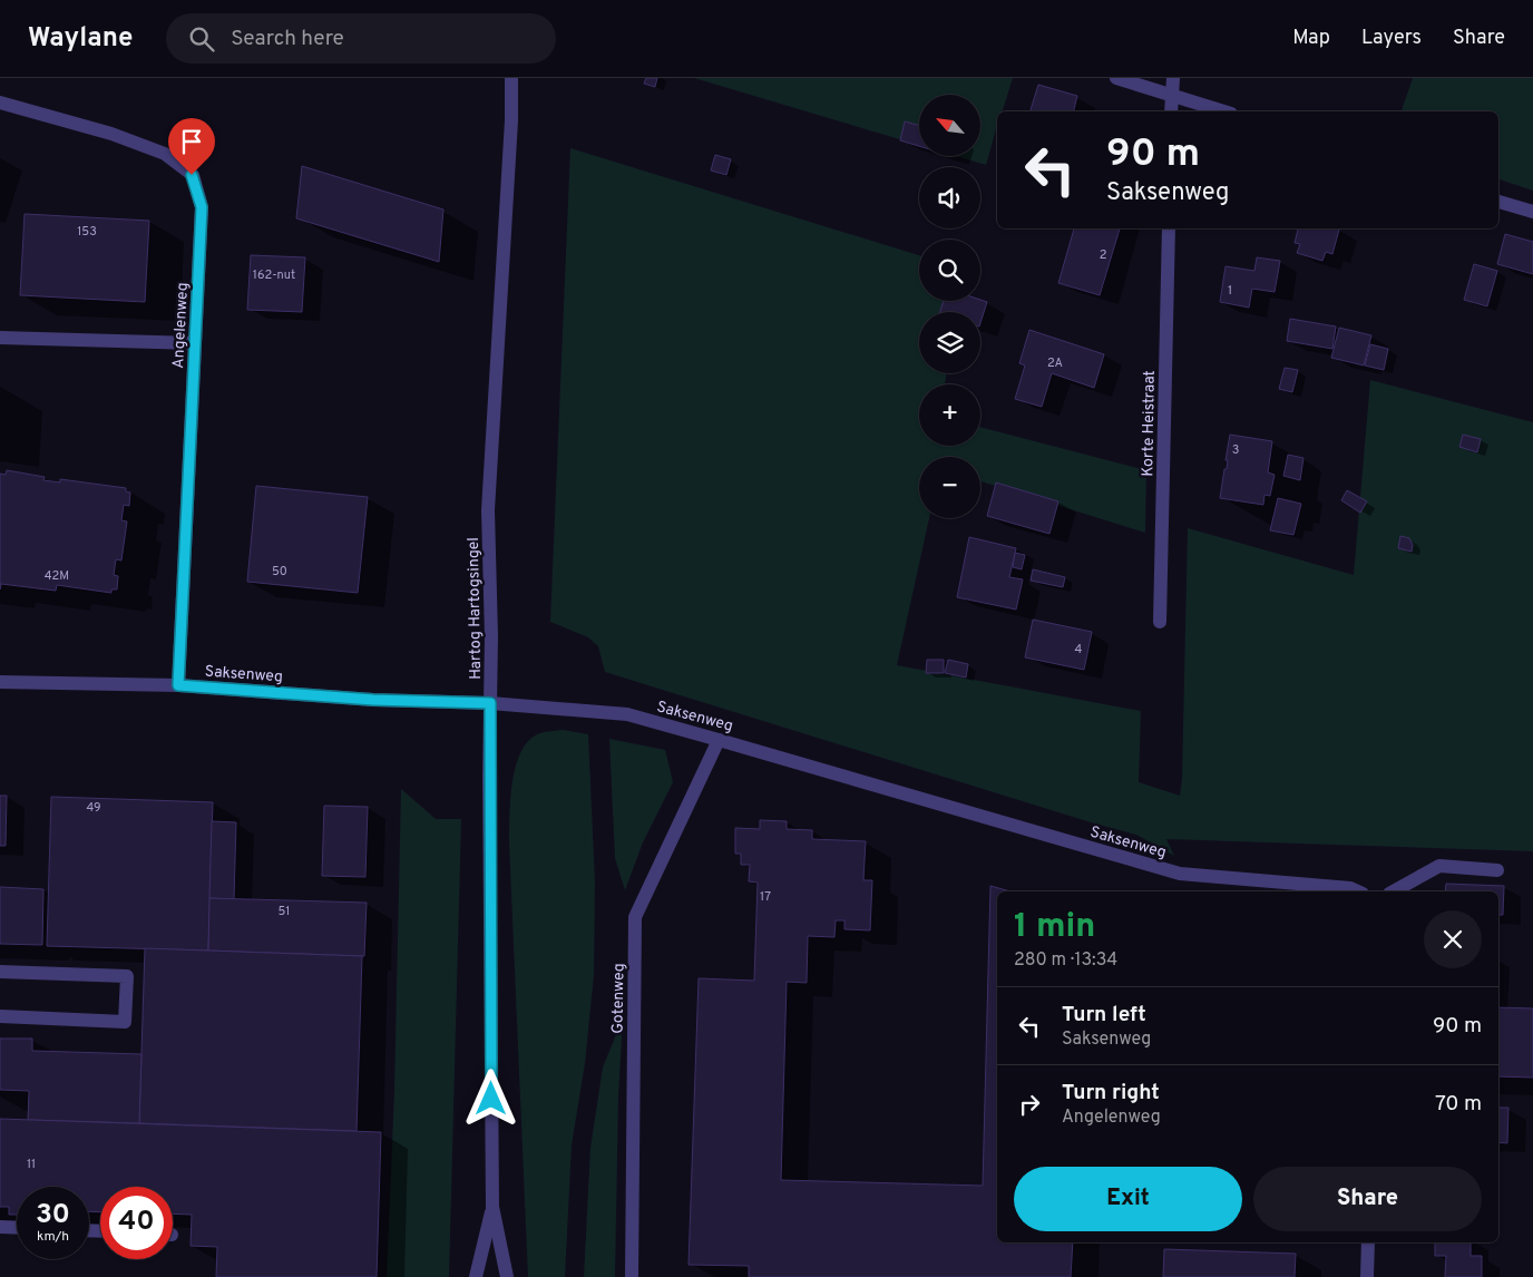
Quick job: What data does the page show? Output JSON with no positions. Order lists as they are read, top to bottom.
{
  "streets": {
    "street": [
      "Angelenweg",
      "Korte Heistraat",
      "Hartog Hartogsingel",
      "Saksenweg",
      "Gotenweg"
    ]
  },
  "crossings": [
    ["Angelenweg", "Saksenweg"],
    ["Hartog Hartogsingel", "Saksenweg"],
    ["Saksenweg", "Gotenweg"]
  ],
  "house_numbers": [
    "153",
    "2",
    "162-nut",
    "1",
    "2A",
    "3",
    "50",
    "42M",
    "4",
    "49",
    "17",
    "51",
    "11"
  ],
  "north": "top left",
  "page": {
    "header": "Waylane",
    "search": "Search here",
    "nav": ["Map", "Layers", "Share"],
    "map_buttons": ["+", "−"],
    "turn": ["90 m", "Saksenweg"],
    "heading": ["1 min", "280 m · 13:34"],
    "list": [
      {
        "name": "Turn left",
        "note": "Saksenweg",
        "value": "90 m"
      },
      {
        "name": "Turn right",
        "note": "Angelenweg",
        "value": "70 m"
      }
    ],
    "buttons": ["Exit", "Share"],
    "speed": "30 km/h",
    "limit": "40"
  }
}
